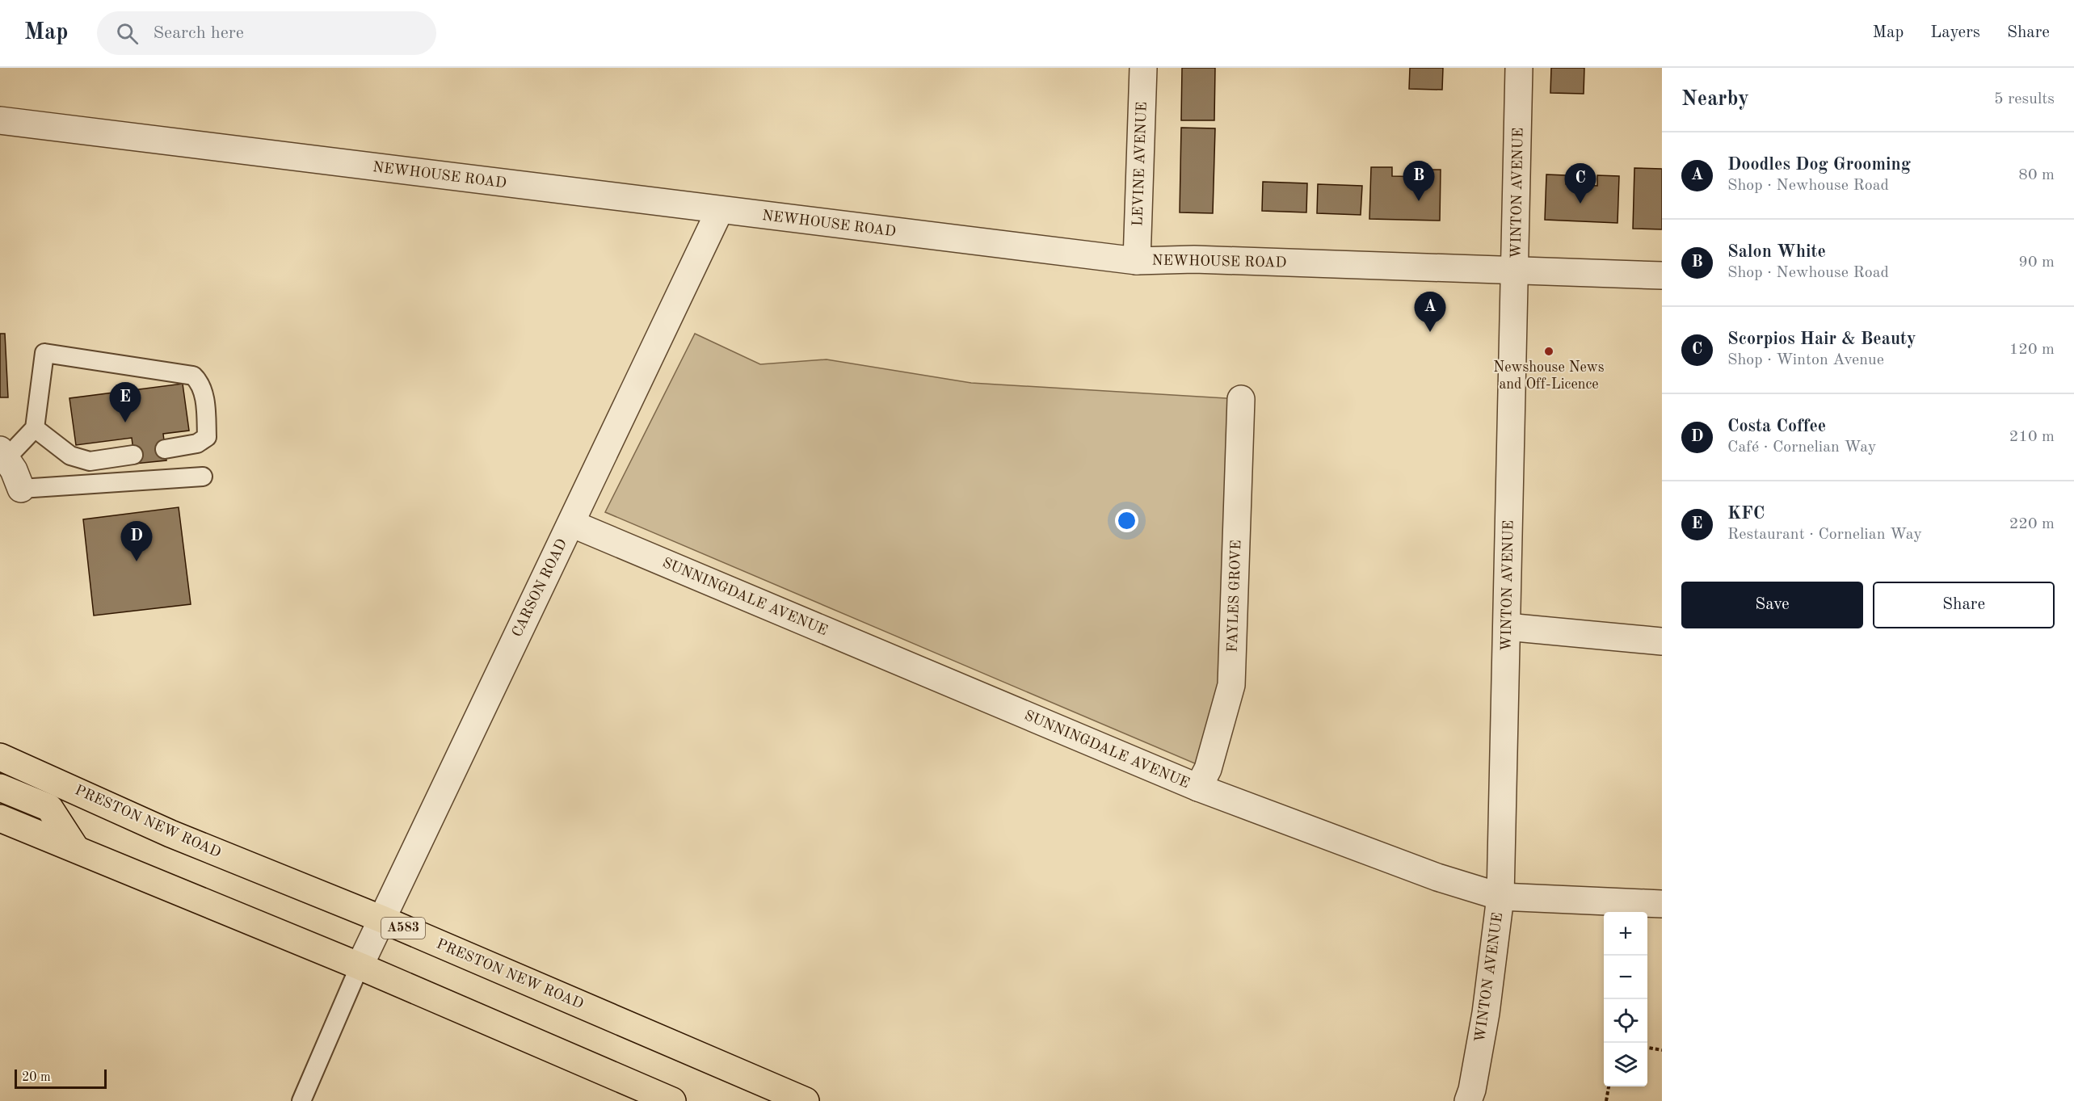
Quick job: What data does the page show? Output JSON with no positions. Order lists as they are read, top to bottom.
{
  "streets": {
    "highway": ["PRESTON NEW ROAD", "A583"],
    "street": [
      "LEVINE AVENUE",
      "NEWHOUSE ROAD",
      "WINTON AVENUE",
      "CARSON ROAD",
      "FAYLES GROVE",
      "SUNNINGDALE AVENUE"
    ]
  },
  "crossings": [
    ["LEVINE AVENUE", "NEWHOUSE ROAD"],
    ["NEWHOUSE ROAD", "WINTON AVENUE"],
    ["NEWHOUSE ROAD", "CARSON ROAD"],
    ["WINTON AVENUE", "SUNNINGDALE AVENUE"],
    ["CARSON ROAD", "SUNNINGDALE AVENUE"],
    ["CARSON ROAD", "PRESTON NEW ROAD"],
    ["FAYLES GROVE", "SUNNINGDALE AVENUE"]
  ],
  "places": ["Newshouse News and Off-Licence"],
  "scale_bar": "20 m",
  "page": {
    "header": "Map",
    "search": "Search here",
    "nav": ["Map", "Layers", "Share"],
    "heading": ["Nearby", "5 results"],
    "list": [
      {
        "mark": "A",
        "name": "Doodles Dog Grooming",
        "note": "Shop · Newhouse Road",
        "value": "80 m"
      },
      {
        "mark": "B",
        "name": "Salon White",
        "note": "Shop · Newhouse Road",
        "value": "90 m"
      },
      {
        "mark": "C",
        "name": "Scorpios Hair & Beauty",
        "note": "Shop · Winton Avenue",
        "value": "120 m"
      },
      {
        "mark": "D",
        "name": "Costa Coffee",
        "note": "Café · Cornelian Way",
        "value": "210 m"
      },
      {
        "mark": "E",
        "name": "KFC",
        "note": "Restaurant · Cornelian Way",
        "value": "220 m"
      }
    ],
    "pins": [
      "B",
      "C",
      "A",
      "E",
      "D"
    ],
    "buttons": ["Save", "Share"],
    "map_buttons": ["+", "−"],
    "scale": "20 m"
  }
}
